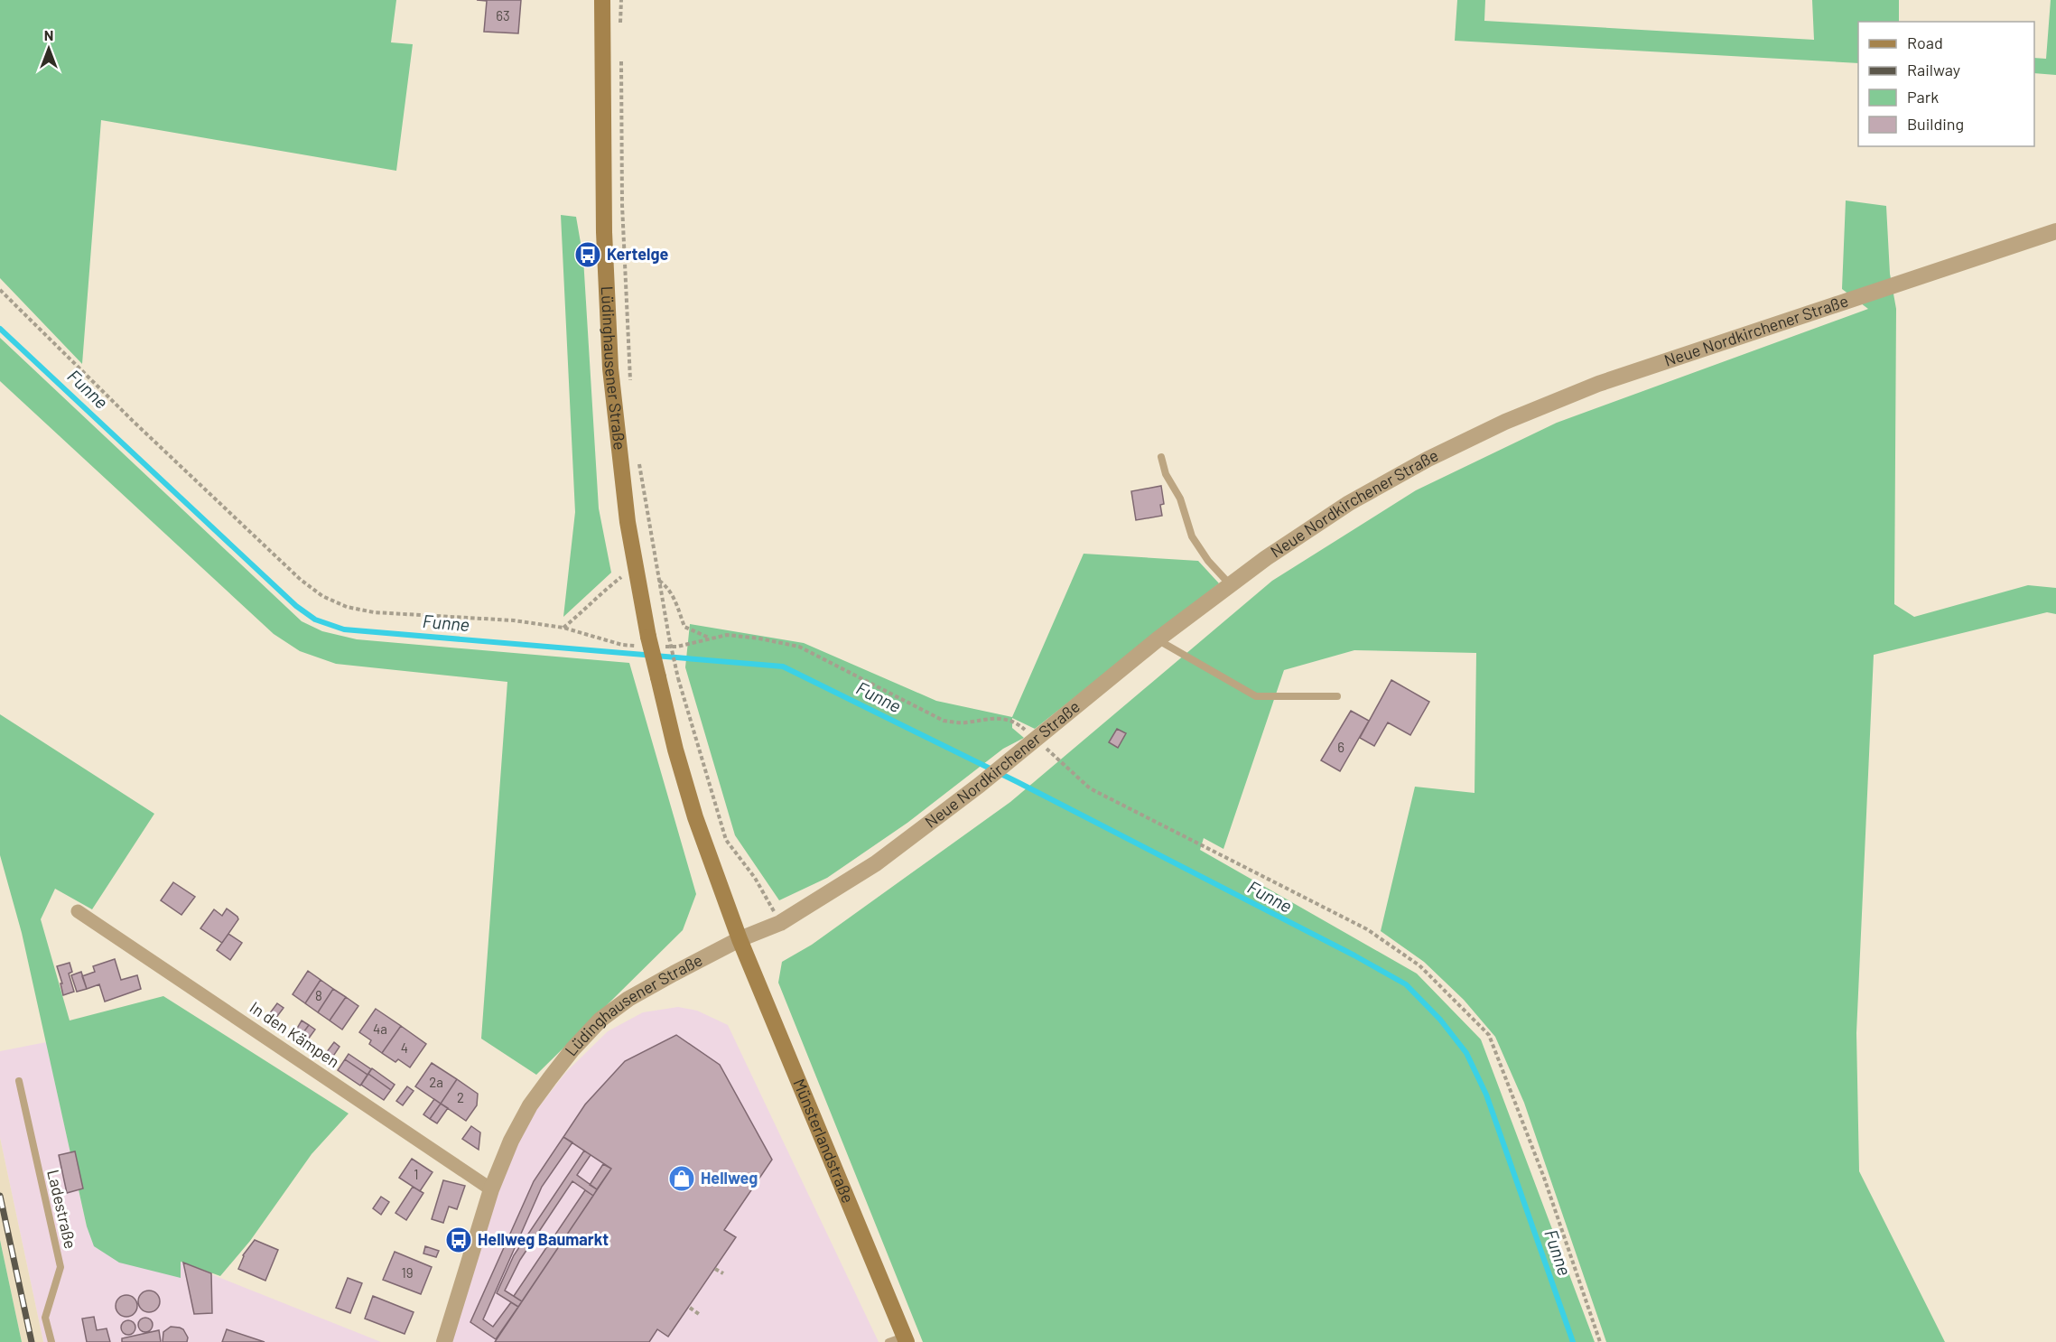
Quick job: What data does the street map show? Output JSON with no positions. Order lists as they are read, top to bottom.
{
  "streets": {
    "main road": ["Lüdinghausener Straße", "Münsterlandstraße"],
    "street": ["Neue Nordkirchener Straße", "In den Kämpen"],
    "lane": ["Ladestraße"]
  },
  "crossings": [
    ["Neue Nordkirchener Straße", "Lüdinghausener Straße"],
    ["Neue Nordkirchener Straße", "Münsterlandstraße"],
    ["Lüdinghausener Straße", "In den Kämpen"],
    ["Lüdinghausener Straße", "Münsterlandstraße"]
  ],
  "water": ["Funne"],
  "places": {
    "bus stop": ["Kertelge", "Hellweg Baumarkt"],
    "shop": ["Hellweg"]
  },
  "house_numbers": [
    "63",
    "6",
    "8",
    "4a",
    "4",
    "2a",
    "2",
    "1",
    "19"
  ],
  "legend": [
    "Road",
    "Railway",
    "Park",
    "Building"
  ],
  "north": "top"
}
